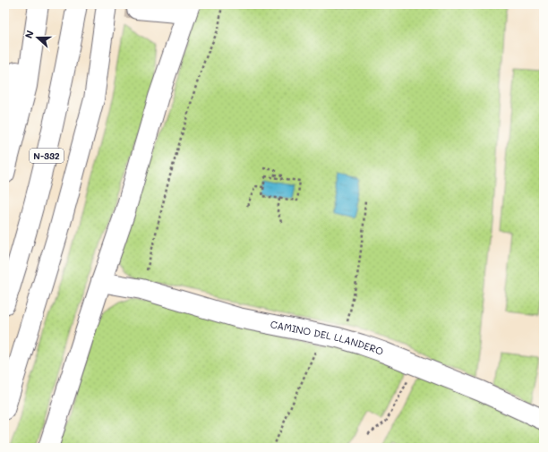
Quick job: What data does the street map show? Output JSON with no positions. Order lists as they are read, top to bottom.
{
  "streets": {
    "main road": ["N-332", "CAMINO DEL LLANDERO"]
  },
  "north": "left"
}
